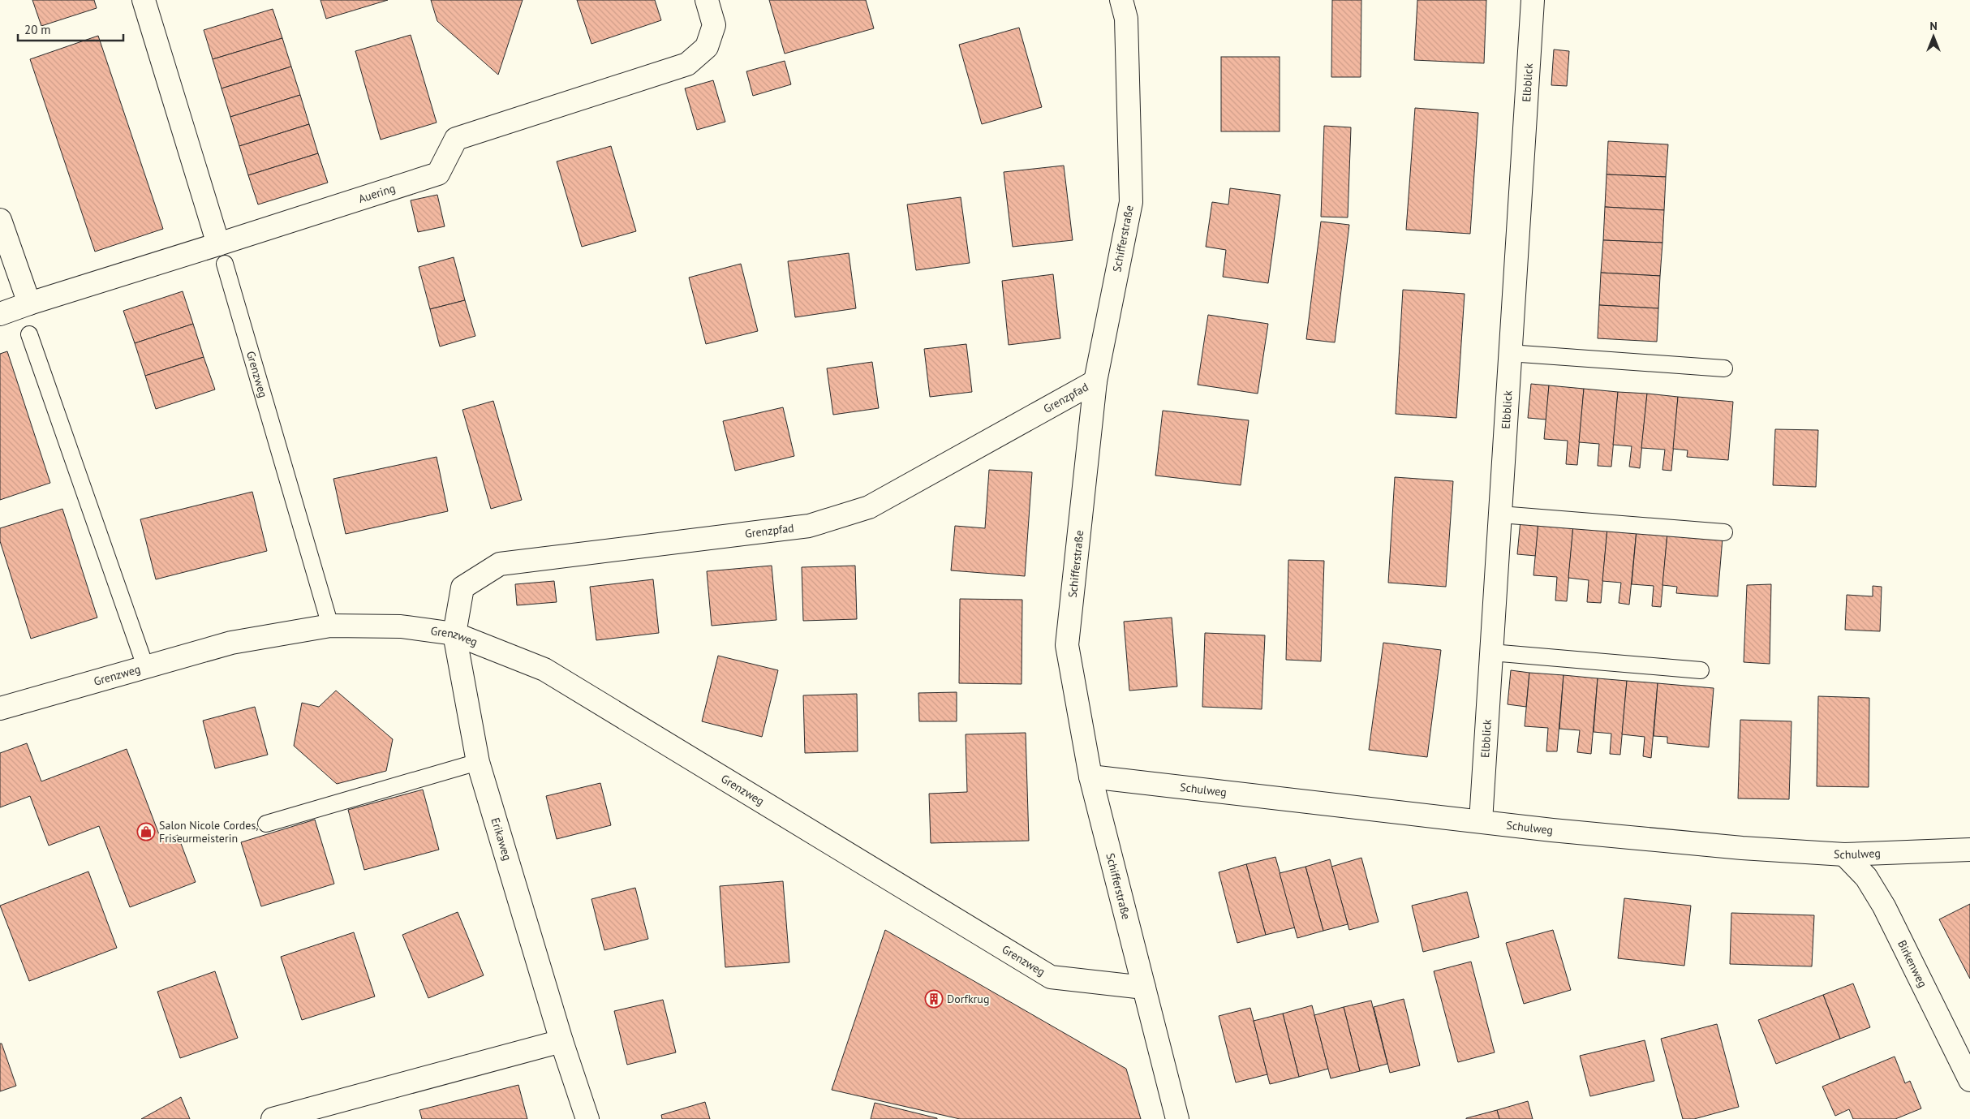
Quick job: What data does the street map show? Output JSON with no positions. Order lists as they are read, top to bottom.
{
  "streets": {
    "street": [
      "Elbblick",
      "Auering",
      "Schifferstraße",
      "Grenzweg",
      "Grenzpfad",
      "Schulweg",
      "Erikaweg",
      "Birkenweg"
    ]
  },
  "crossings": [
    ["Elbblick", "Schulweg"],
    ["Auering", "Grenzweg"],
    ["Schifferstraße", "Grenzweg"],
    ["Schifferstraße", "Grenzpfad"],
    ["Schifferstraße", "Schulweg"],
    ["Grenzweg", "Grenzpfad"],
    ["Grenzweg", "Erikaweg"],
    ["Grenzpfad", "Erikaweg"],
    ["Schulweg", "Birkenweg"]
  ],
  "places": {
    "shop": ["Salon Nicole Cordes, Friseurmeisterin"],
    "building": ["Dorfkrug"]
  },
  "scale_bar": "20 m",
  "north": "top"
}
